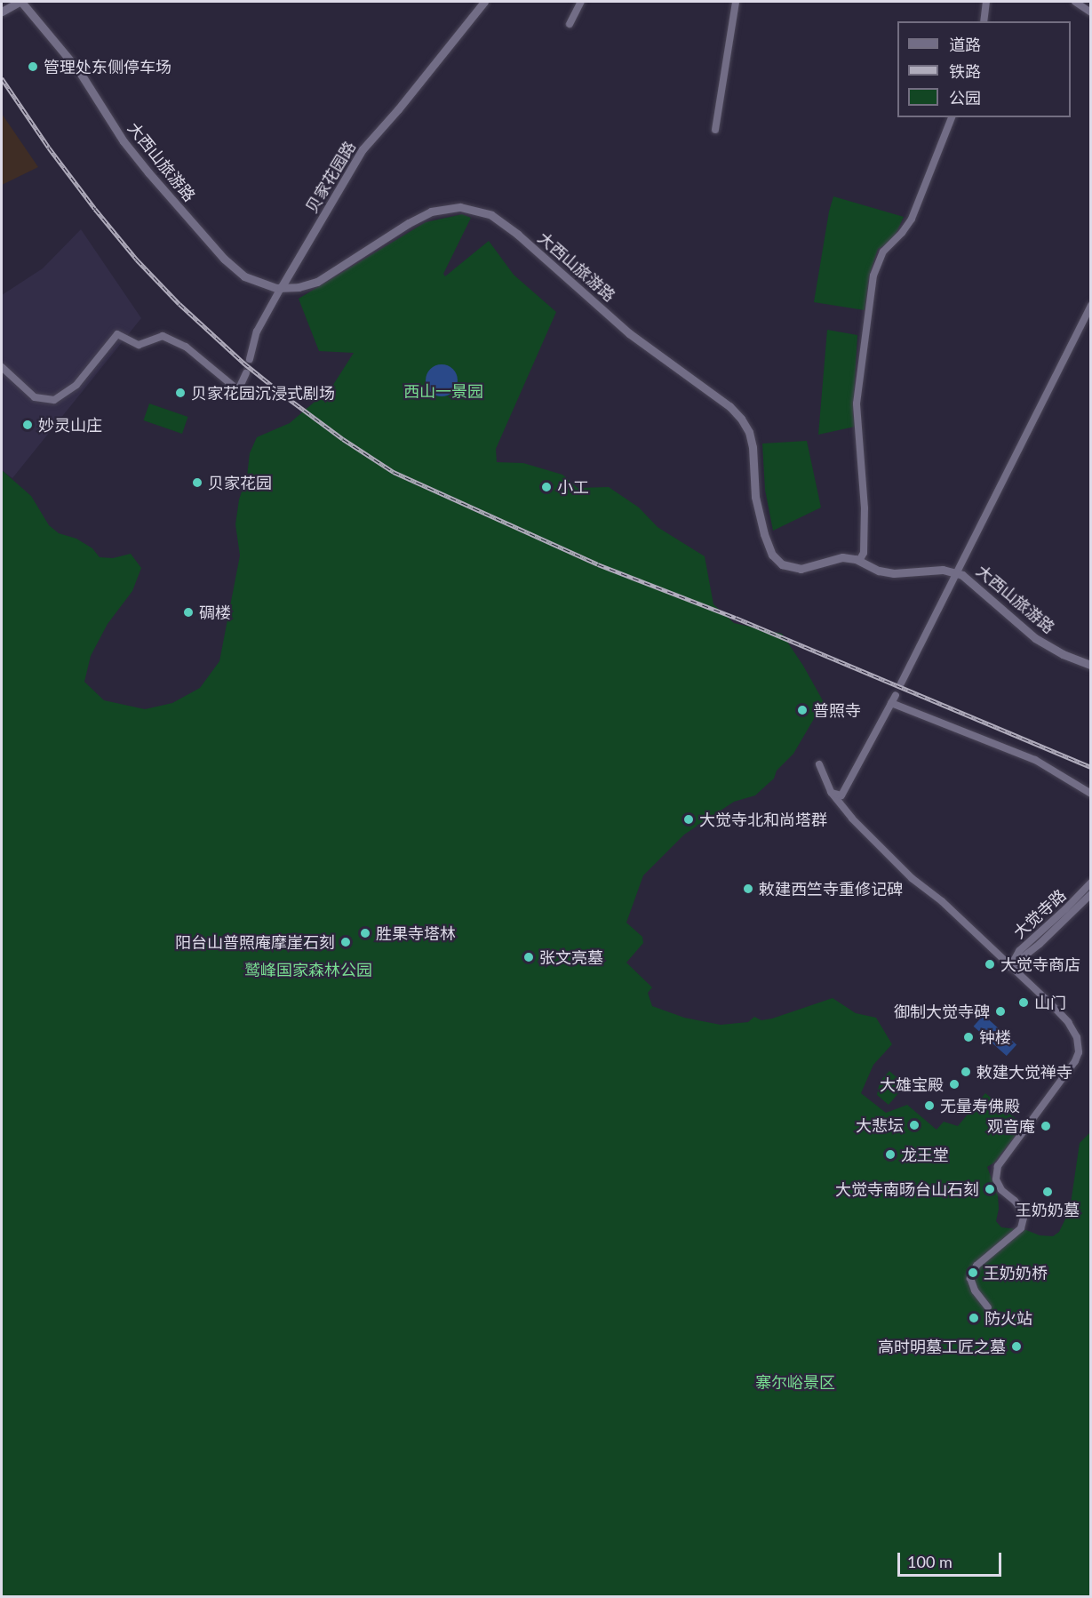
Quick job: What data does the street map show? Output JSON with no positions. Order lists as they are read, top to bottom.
{
  "streets": {
    "street": ["大西山旅游路", "贝家花园路", "大觉寺路"]
  },
  "crossings": [
    ["大西山旅游路", "贝家花园路"]
  ],
  "parks": ["西山一景园", "鹫峰国家森林公园", "寨尔峪景区"],
  "places": [
    "管理处东侧停车场",
    "贝家花园沉浸式剧场",
    "妙灵山庄",
    "贝家花园",
    "小工",
    "碉楼",
    "普照寺",
    "大觉寺北和尚塔群",
    "敕建西竺寺重修记碑",
    "胜果寺塔林",
    "阳台山普照庵摩崖石刻",
    "张文亮墓",
    "大觉寺商店",
    "山门",
    "御制大觉寺碑",
    "钟楼",
    "敕建大觉禅寺",
    "大雄宝殿",
    "无量寿佛殿",
    "大悲坛",
    "观音庵",
    "龙王堂",
    "大觉寺南旸台山石刻",
    "王奶奶墓",
    "王奶奶桥",
    "防火站",
    "高时明墓工匠之墓"
  ],
  "legend": ["道路", "铁路", "公园"],
  "scale_bar": "100 m"
}
